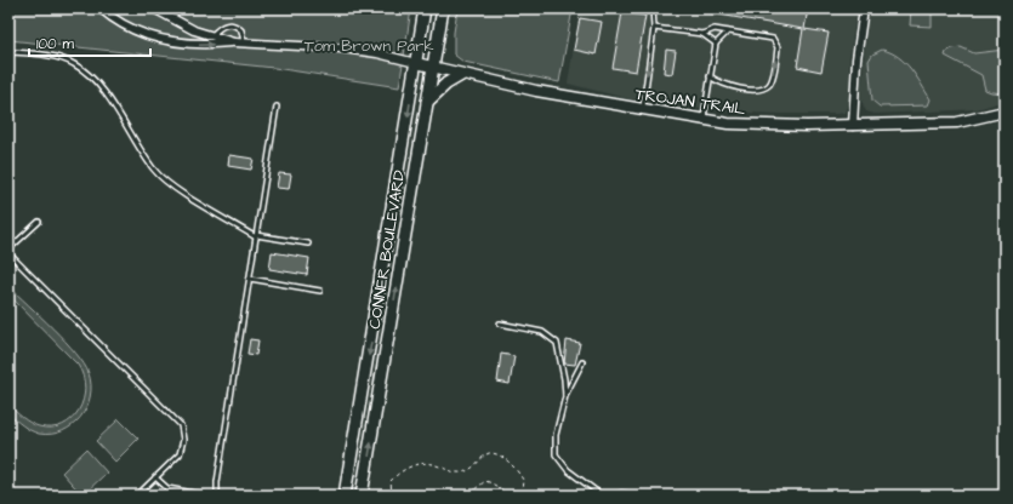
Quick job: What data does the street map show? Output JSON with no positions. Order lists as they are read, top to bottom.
{
  "streets": {
    "main road": ["CONNER BOULEVARD"],
    "street": ["TROJAN TRAIL"]
  },
  "crossings": [
    ["TROJAN TRAIL", "CONNER BOULEVARD"]
  ],
  "parks": ["Tom Brown Park"],
  "scale_bar": "100 m"
}
